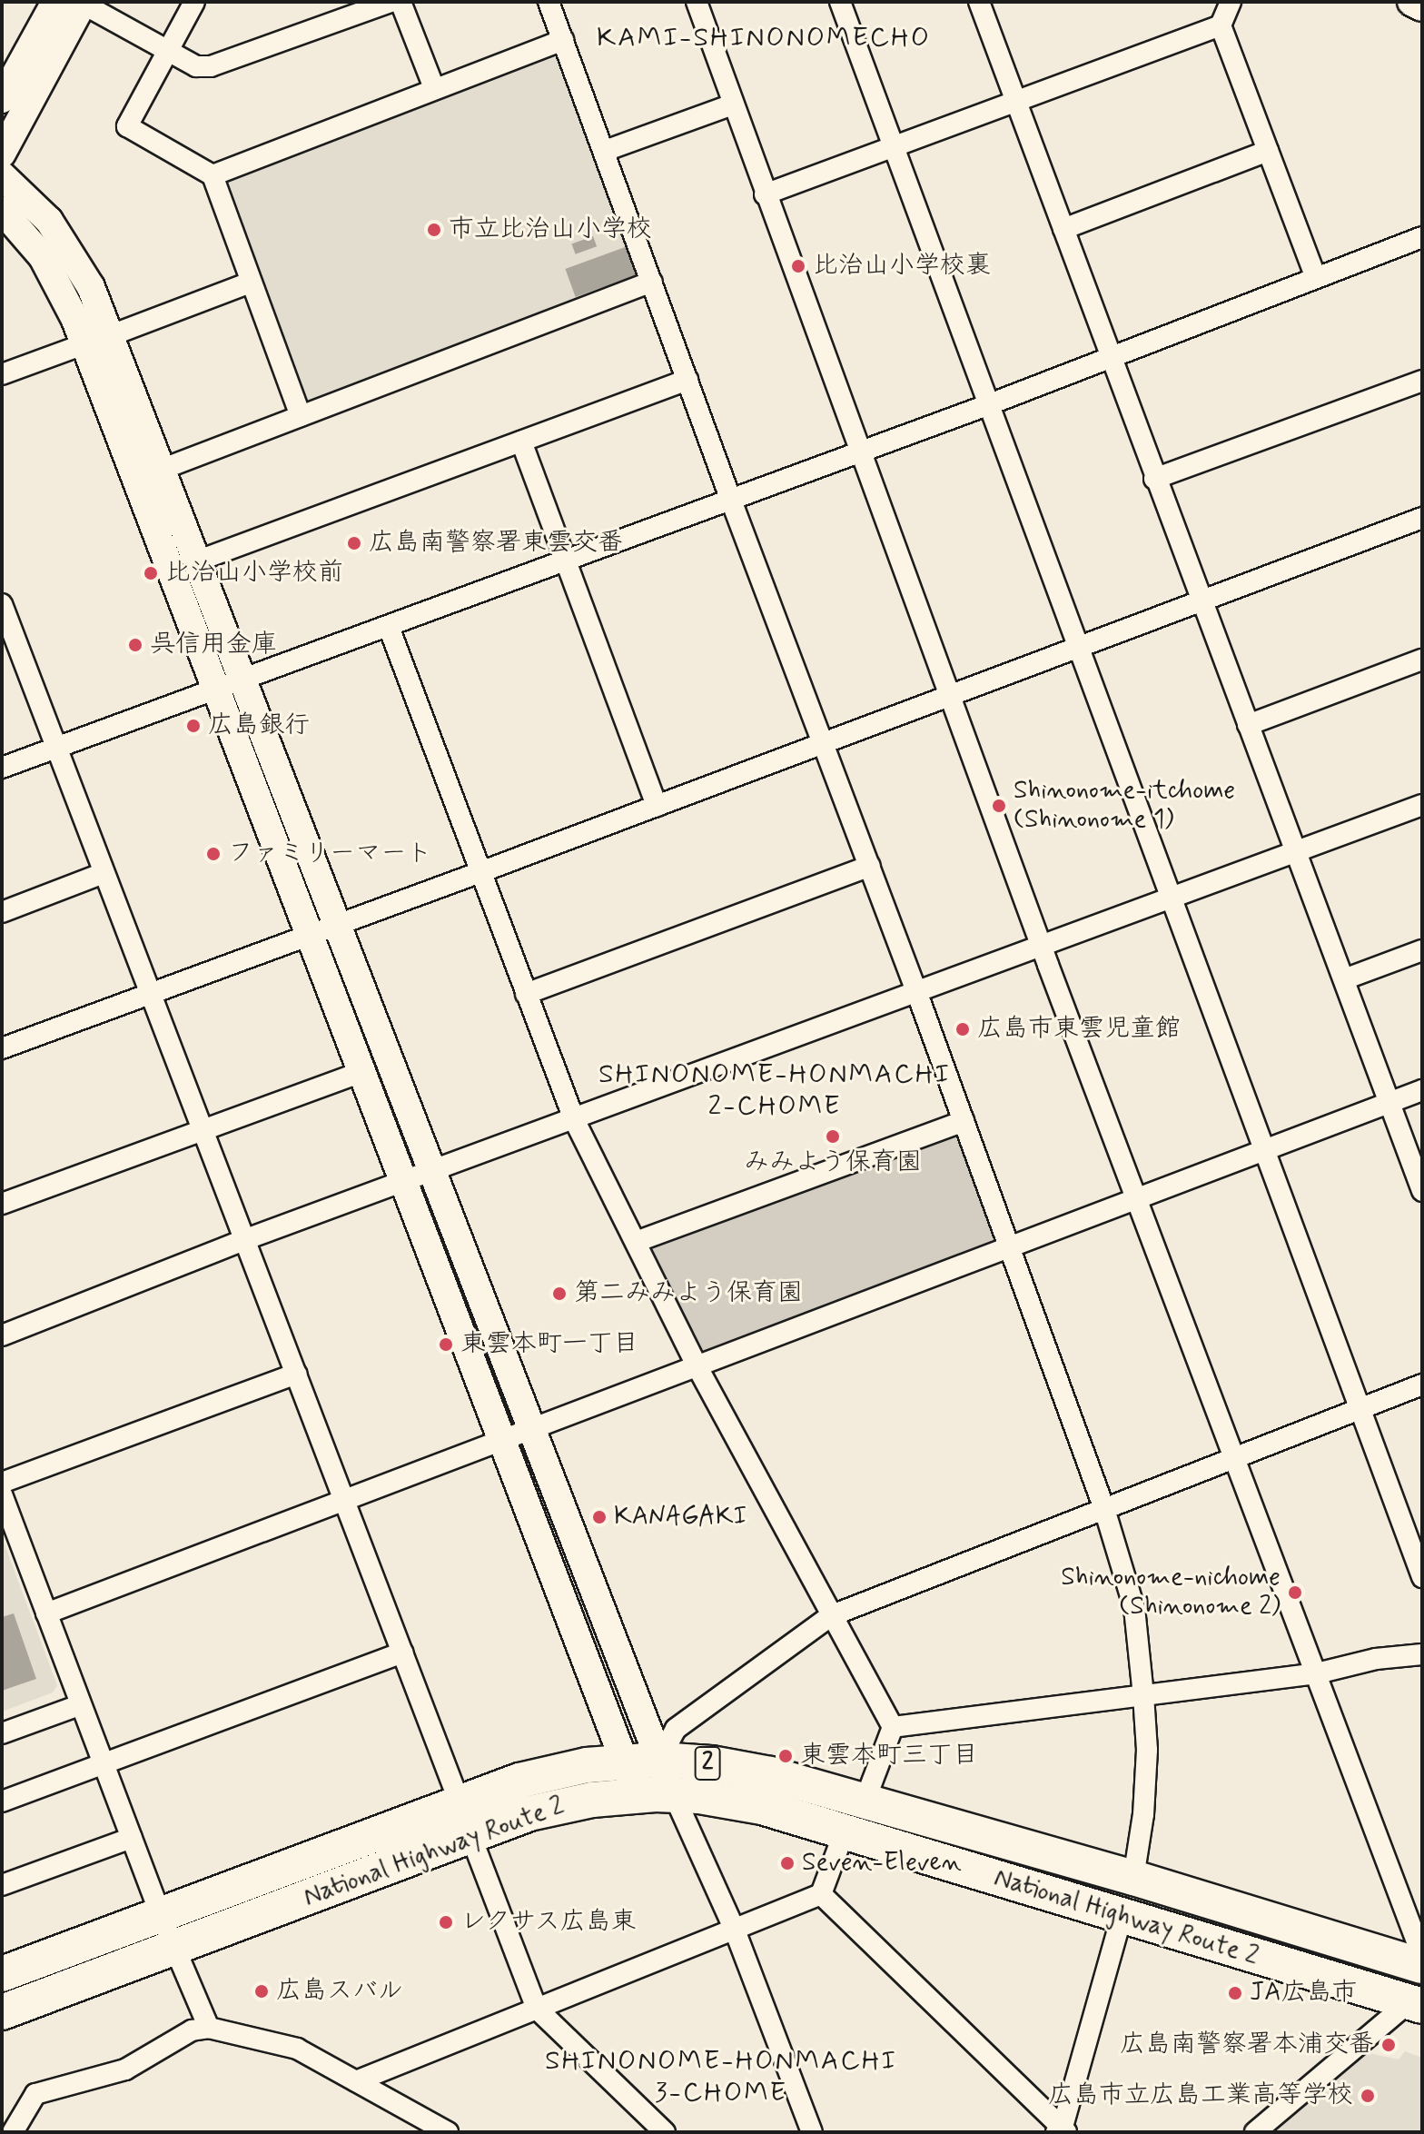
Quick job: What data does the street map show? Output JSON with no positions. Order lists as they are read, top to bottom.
{
  "streets": {
    "highway": ["2", "National Highway Route 2"]
  },
  "districts": ["KAMI-SHINONOMECHO", "SHINONOME-HONMACHI 2-CHOME", "SHINONOME-HONMACHI 3-CHOME"],
  "places": [
    "市立比治山小学校",
    "比治山小学校裏",
    "広島南警察署東雲交番",
    "比治山小学校前",
    "呉信用金庫",
    "広島銀行",
    "Shinonome-itchome (Shinonome 1)",
    "ファミリーマート",
    "広島市東雲児童館",
    "みみよう保育園",
    "第二みみよう保育園",
    "東雲本町一丁目",
    "KANAGAKI",
    "Shinonome-nichome (Shinonome 2)",
    "東雲本町三丁目",
    "Seven-Eleven",
    "レクサス広島東",
    "広島スバル",
    "JA広島市",
    "広島南警察署本浦交番",
    "広島市立広島工業高等学校"
  ]
}
